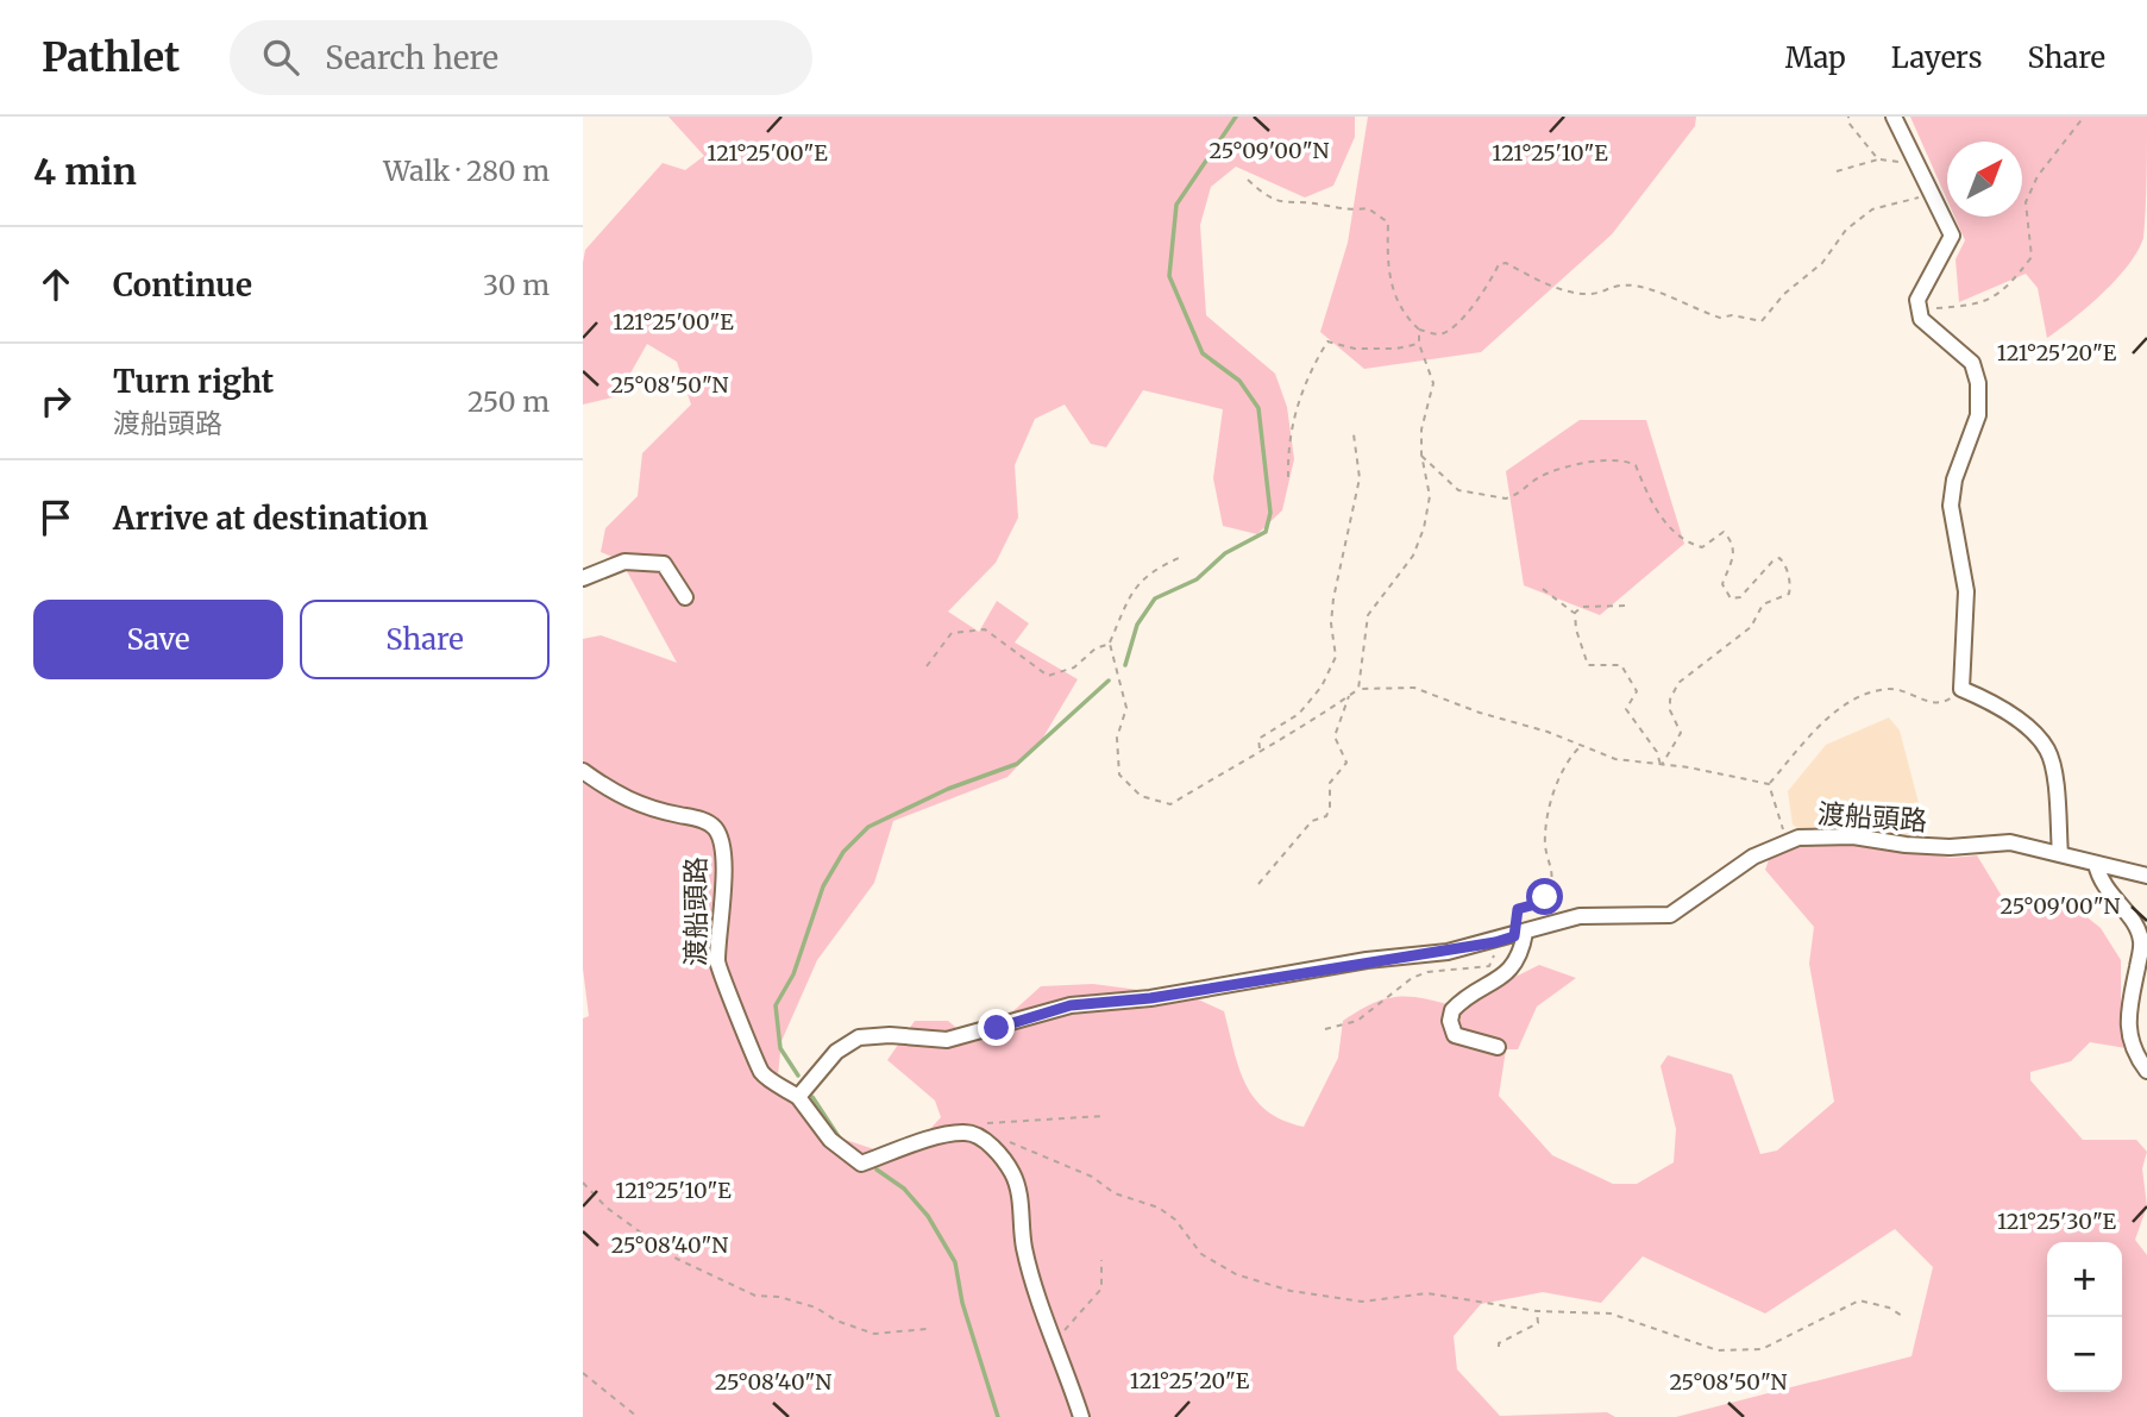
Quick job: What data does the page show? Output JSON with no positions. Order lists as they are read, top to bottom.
{
  "streets": {
    "street": ["渡船頭路"]
  },
  "north": "top right",
  "page": {
    "header": "Pathlet",
    "search": "Search here",
    "nav": ["Map", "Layers", "Share"],
    "heading": ["4 min", "Walk · 280 m"],
    "list": [
      ["Continue", "30 m"],
      ["Turn right", "渡船頭路", "250 m"],
      "Arrive at destination"
    ],
    "buttons": ["Save", "Share"],
    "map_buttons": ["+", "−"]
  },
  "coordinates": [
    "25°09'00\"N",
    "121°25'00\"E",
    "121°25'10\"E",
    "121°25'20\"E",
    "25°08'50\"N",
    "121°25'30\"E",
    "25°08'40\"N"
  ]
}
